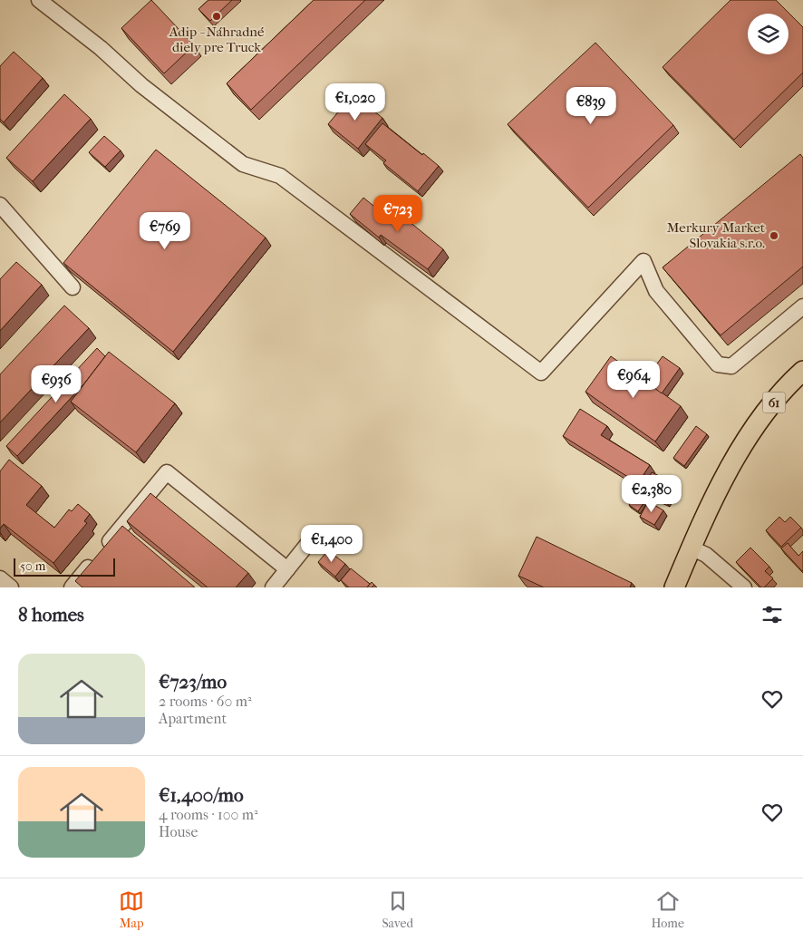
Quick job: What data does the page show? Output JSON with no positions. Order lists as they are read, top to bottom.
{
  "streets": {
    "main road": ["61"]
  },
  "places": ["Adip - Náhradné diely pre Truck", "Merkury Market Slovakia s.r.o."],
  "scale_bar": "50 m",
  "page": {
    "price": [
      "€1,020",
      "€839",
      "€723",
      "€769",
      "€964",
      "€936",
      "€2,380",
      "€1,400"
    ],
    "scale": "50 m",
    "heading": "8 homes",
    "list": [
      {
        "name": "€723/mo",
        "note": "2 rooms · 60 m² · Apartment"
      },
      {
        "name": "€1,400/mo",
        "note": "4 rooms · 100 m² · House"
      }
    ],
    "tabs": ["Map", "Saved", "Home"]
  }
}
